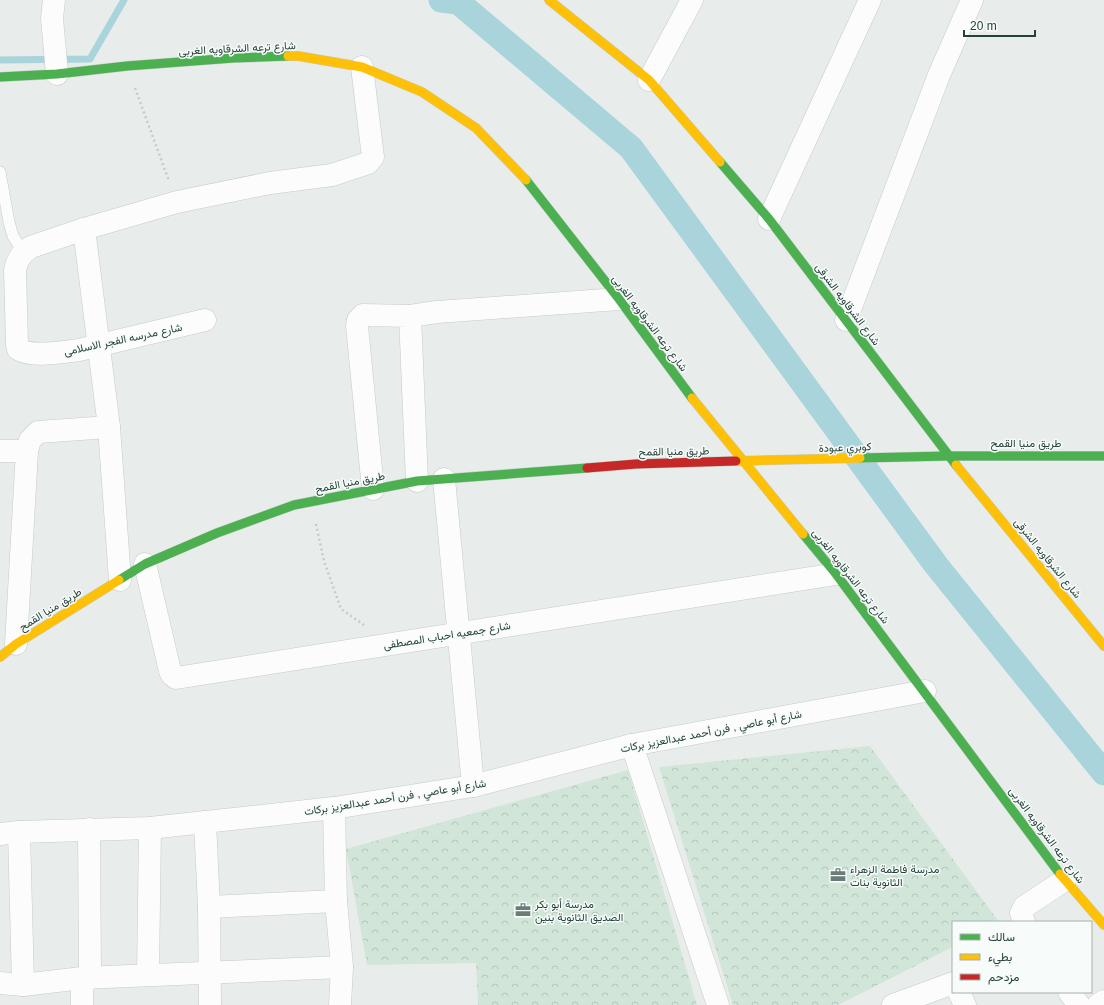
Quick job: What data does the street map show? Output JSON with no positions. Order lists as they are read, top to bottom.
{
  "streets": {
    "street": [
      "شارع ترعه الشرقاويه الغربى",
      "شارع الشرقاويه الشرقى",
      "شارع مدرسه الفجر الاسلامى",
      "طريق منيا القمح",
      "كوبري عبودة",
      "شارع جمعيه احباب المصطفى",
      "شارع أبو عاصي , فرن أحمد عبدالعزيز بركات"
    ]
  },
  "crossings": [
    ["شارع ترعه الشرقاويه الغربى", "طريق منيا القمح"],
    ["شارع ترعه الشرقاويه الغربى", "كوبري عبودة"],
    ["شارع ترعه الشرقاويه الغربى", "شارع جمعيه احباب المصطفى"],
    ["شارع ترعه الشرقاويه الغربى", "شارع أبو عاصي , فرن أحمد عبدالعزيز بركات"],
    ["شارع الشرقاويه الشرقى", "طريق منيا القمح"],
    ["شارع الشرقاويه الشرقى", "كوبري عبودة"],
    ["طريق منيا القمح", "كوبري عبودة"],
    ["طريق منيا القمح", "شارع جمعيه احباب المصطفى"]
  ],
  "places": {
    "office": ["مدرسة فاطمة الزهراء الثانوية بنات", "مدرسة أبو بكر الصديق الثانوية بنين"]
  },
  "legend": ["سالك", "بطيء", "مزدحم"],
  "scale_bar": "20 m"
}
